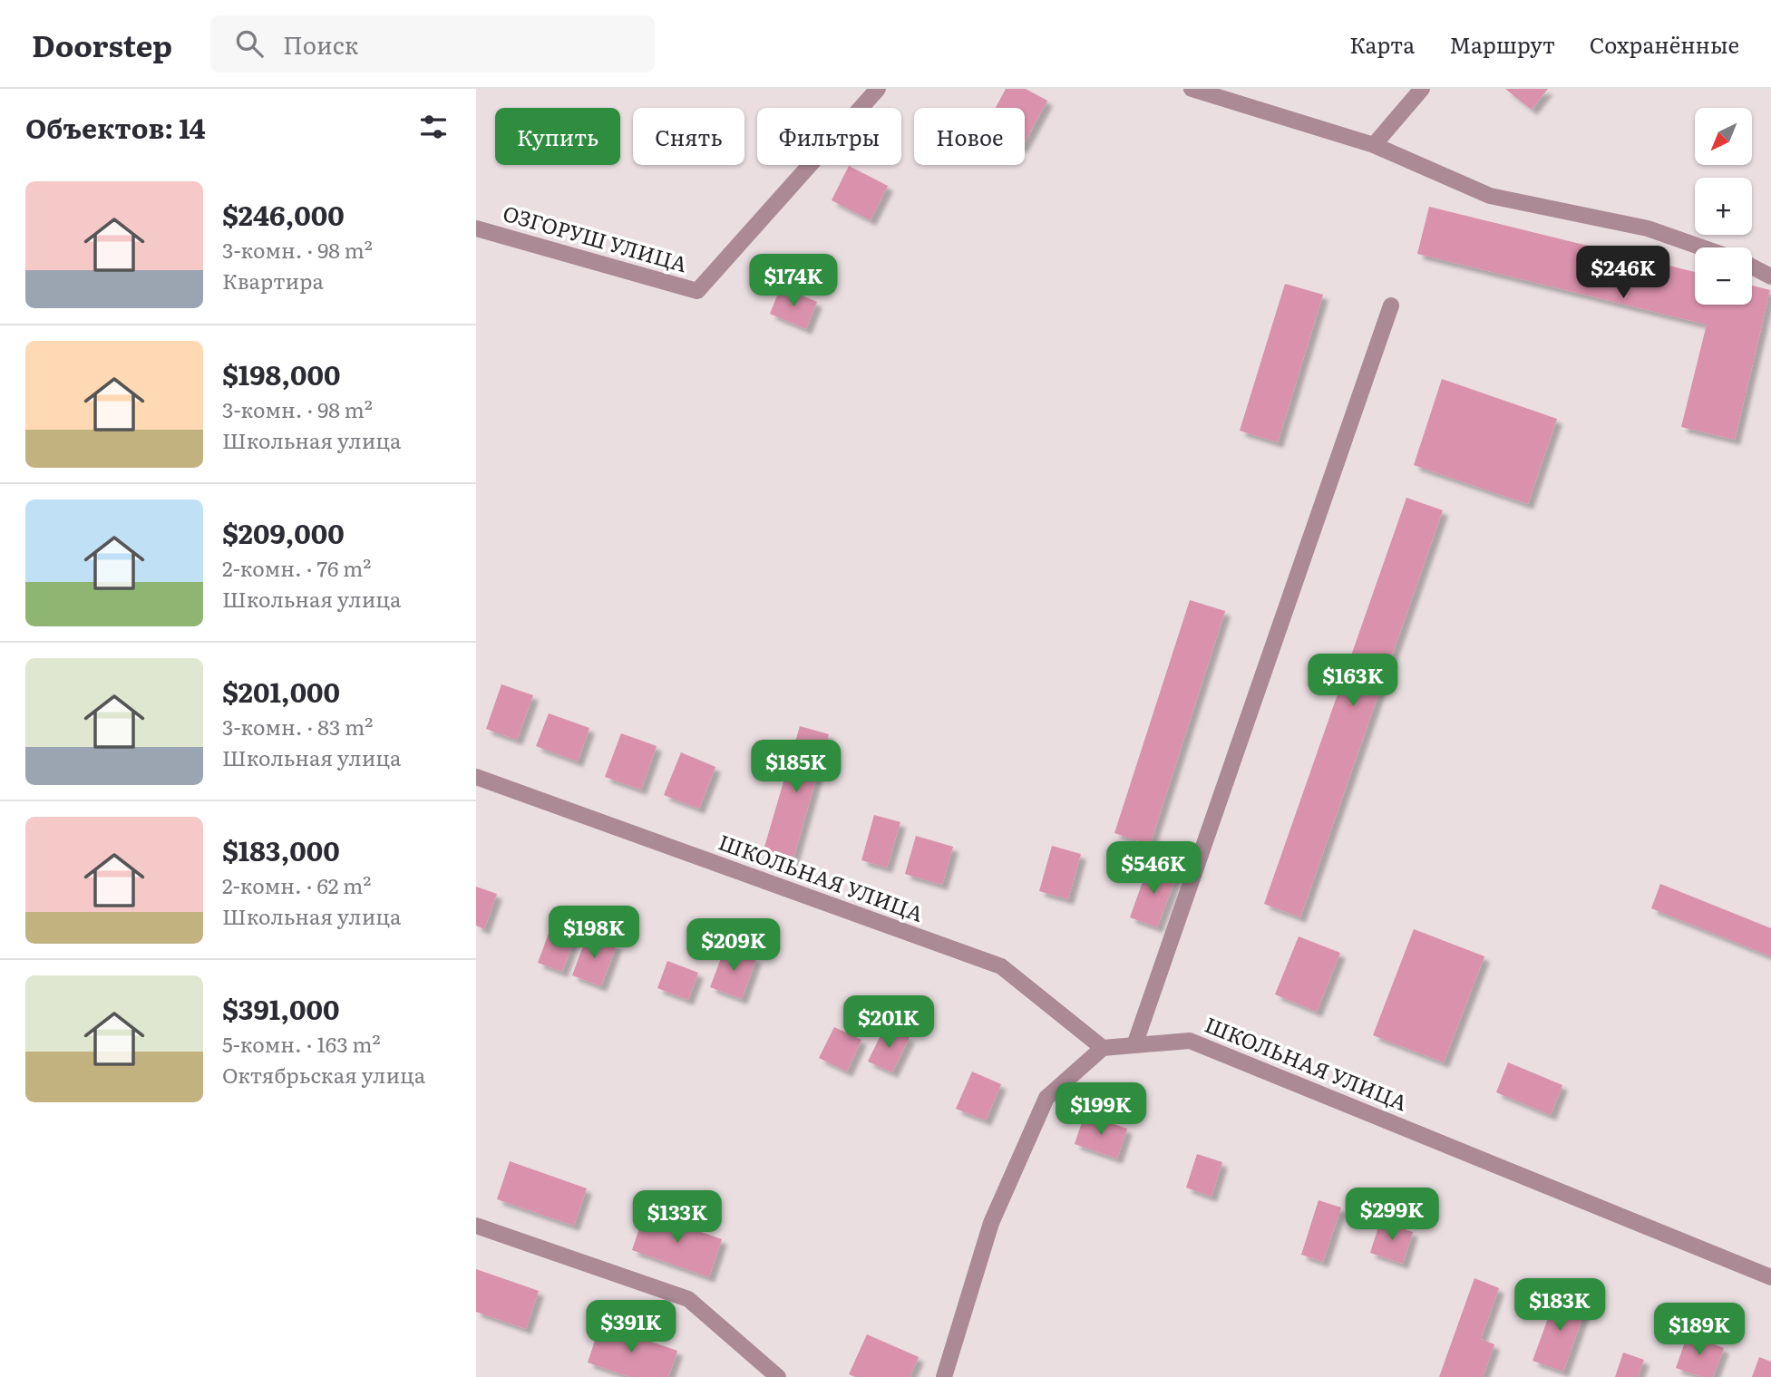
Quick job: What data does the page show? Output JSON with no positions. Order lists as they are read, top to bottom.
{
  "streets": {
    "street": ["ОЗГОРУШ УЛИЦА", "ШКОЛЬНАЯ УЛИЦА"]
  },
  "north": "bottom left",
  "page": {
    "header": "Doorstep",
    "search": "Поиск",
    "nav": ["Карта", "Маршрут", "Сохранённые"],
    "heading": "Объектов: 14",
    "map_buttons": ["+", "−"],
    "chip": [
      "Купить",
      "Снять",
      "Фильтры",
      "Новое"
    ],
    "list": [
      {
        "name": "$246,000",
        "note": "3-комн. · 98 m² · Квартира"
      },
      {
        "name": "$198,000",
        "note": "3-комн. · 98 m² · Школьная улица"
      },
      {
        "name": "$209,000",
        "note": "2-комн. · 76 m² · Школьная улица"
      },
      {
        "name": "$201,000",
        "note": "3-комн. · 83 m² · Школьная улица"
      },
      {
        "name": "$183,000",
        "note": "2-комн. · 62 m² · Школьная улица"
      },
      {
        "name": "$391,000",
        "note": "5-комн. · 163 m² · Октябрьская улица"
      }
    ],
    "price": [
      "$246K",
      "$174K",
      "$163K",
      "$185K",
      "$546K",
      "$198K",
      "$209K",
      "$201K",
      "$199K",
      "$299K",
      "$133K",
      "$183K",
      "$391K",
      "$189K"
    ]
  }
}
